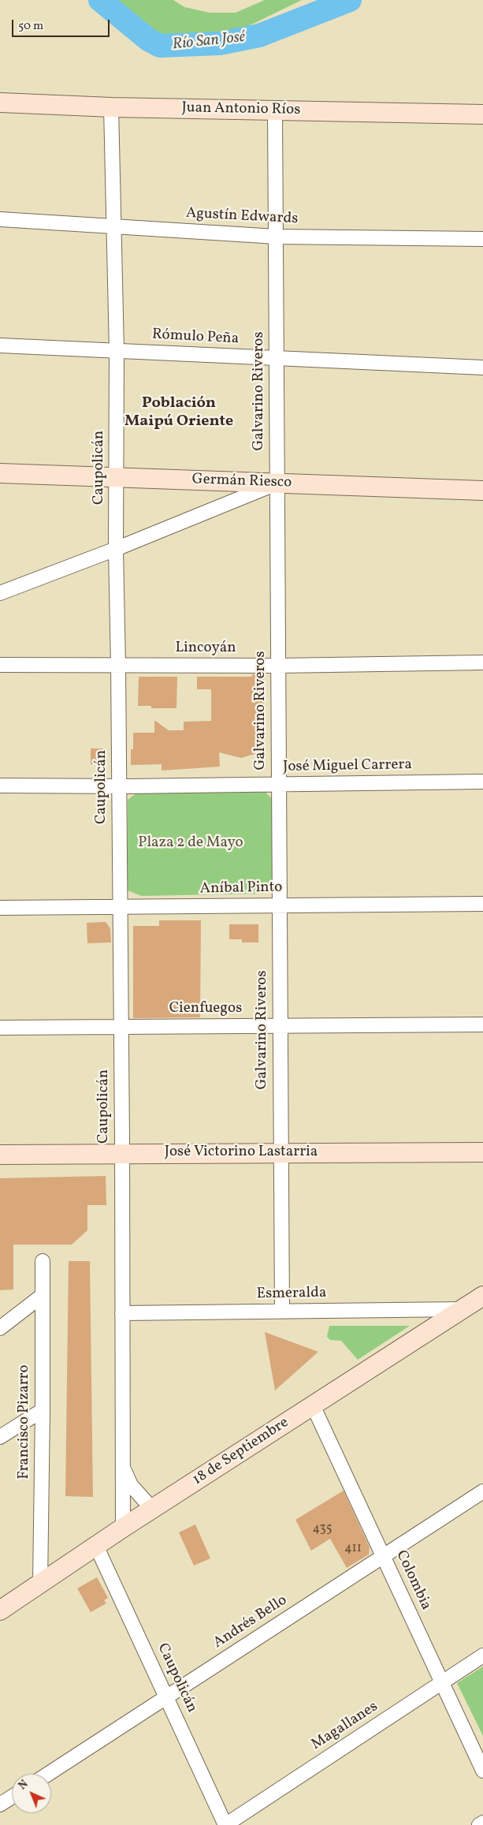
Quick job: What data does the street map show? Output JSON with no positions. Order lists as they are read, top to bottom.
{
  "streets": {
    "main road": [
      "Juan Antonio Ríos",
      "Germán Riesco",
      "José Victorino Lastarria",
      "18 de Septiembre"
    ],
    "street": [
      "Agustín Edwards",
      "Rómulo Peña",
      "Galvarino Riveros",
      "Caupolicán",
      "Lincoyán",
      "José Miguel Carrera",
      "Aníbal Pinto",
      "Cienfuegos",
      "Esmeralda",
      "Francisco Pizarro",
      "Colombia",
      "Andrés Bello",
      "Magallanes"
    ]
  },
  "crossings": [
    ["Juan Antonio Ríos", "Galvarino Riveros"],
    ["Juan Antonio Ríos", "Caupolicán"],
    ["Agustín Edwards", "Galvarino Riveros"],
    ["Agustín Edwards", "Caupolicán"],
    ["Rómulo Peña", "Galvarino Riveros"],
    ["Rómulo Peña", "Caupolicán"],
    ["Galvarino Riveros", "Germán Riesco"],
    ["Galvarino Riveros", "Lincoyán"],
    ["Galvarino Riveros", "José Miguel Carrera"],
    ["Galvarino Riveros", "Aníbal Pinto"],
    ["Galvarino Riveros", "Cienfuegos"],
    ["Galvarino Riveros", "José Victorino Lastarria"],
    ["Galvarino Riveros", "Esmeralda"],
    ["Caupolicán", "Germán Riesco"],
    ["Caupolicán", "Lincoyán"],
    ["Caupolicán", "José Miguel Carrera"],
    ["Caupolicán", "Aníbal Pinto"],
    ["Caupolicán", "Cienfuegos"],
    ["Caupolicán", "José Victorino Lastarria"],
    ["Caupolicán", "Esmeralda"],
    ["Caupolicán", "18 de Septiembre"],
    ["Caupolicán", "Andrés Bello"],
    ["Caupolicán", "Magallanes"],
    ["Esmeralda", "18 de Septiembre"],
    ["Francisco Pizarro", "18 de Septiembre"],
    ["18 de Septiembre", "Colombia"],
    ["Colombia", "Andrés Bello"],
    ["Colombia", "Magallanes"]
  ],
  "districts": ["Población Maipú Oriente"],
  "water": ["Río San José"],
  "parks": ["Plaza 2 de Mayo"],
  "house_numbers": ["435", "411"],
  "scale_bar": "50 m",
  "north": "top left"
}
